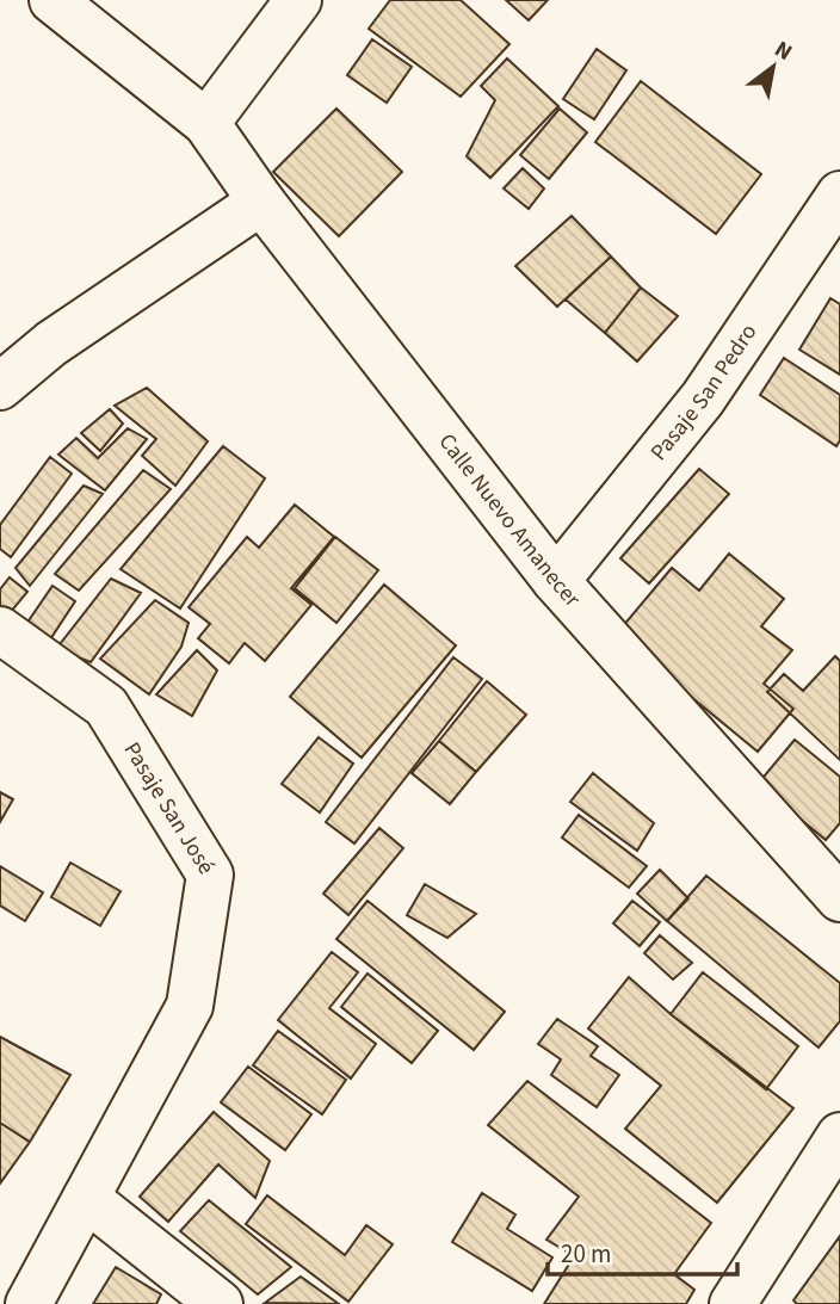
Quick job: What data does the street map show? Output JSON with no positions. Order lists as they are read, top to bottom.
{
  "streets": {
    "street": ["Pasaje San Pedro", "Calle Nuevo Amanecer", "Pasaje San José"]
  },
  "crossings": [
    ["Pasaje San Pedro", "Calle Nuevo Amanecer"]
  ],
  "scale_bar": "20 m",
  "north": "top right"
}
